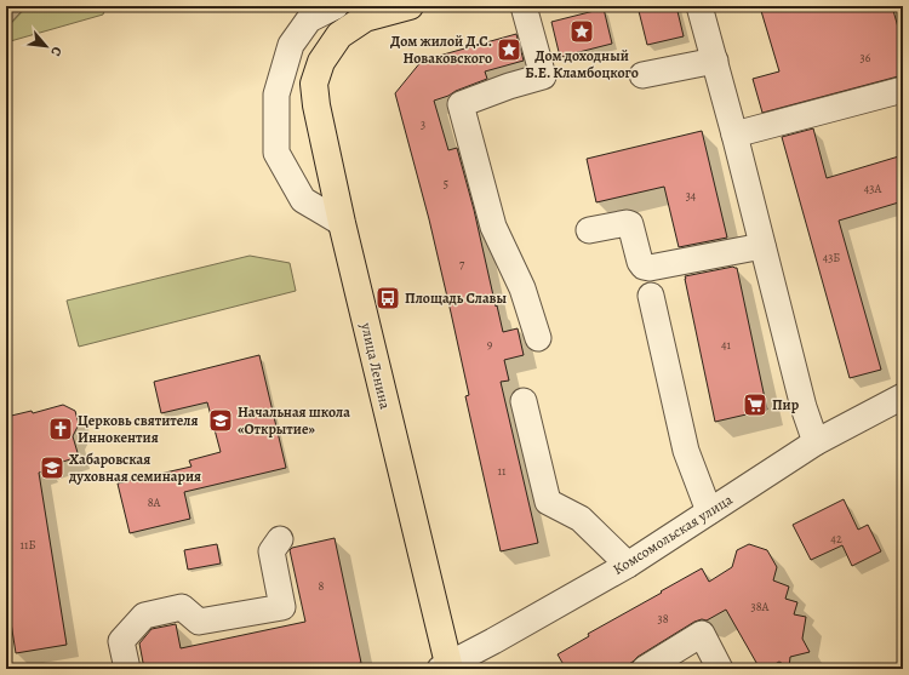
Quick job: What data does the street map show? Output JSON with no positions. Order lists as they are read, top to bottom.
{
  "streets": {
    "main road": ["улица Ленина"],
    "street": ["Комсомольская улица"]
  },
  "crossings": [
    ["улица Ленина", "Комсомольская улица"]
  ],
  "places": {
    "place": ["Дом доходный Б.Е. Кламбоцкого", "Дом жилой Д.С. Новаковского"],
    "bus stop": ["Площадь Славы"],
    "supermarket": ["Пир"],
    "school or university": ["Начальная школа «Открытие»", "Хабаровская духовная семинария"],
    "church": ["Церковь святителя Иннокентия"]
  },
  "house_numbers": [
    "36",
    "3",
    "5",
    "43А",
    "34",
    "43Б",
    "7",
    "9",
    "41",
    "11",
    "8А",
    "42",
    "11Б",
    "8",
    "38А",
    "38"
  ],
  "north": "bottom right"
}
